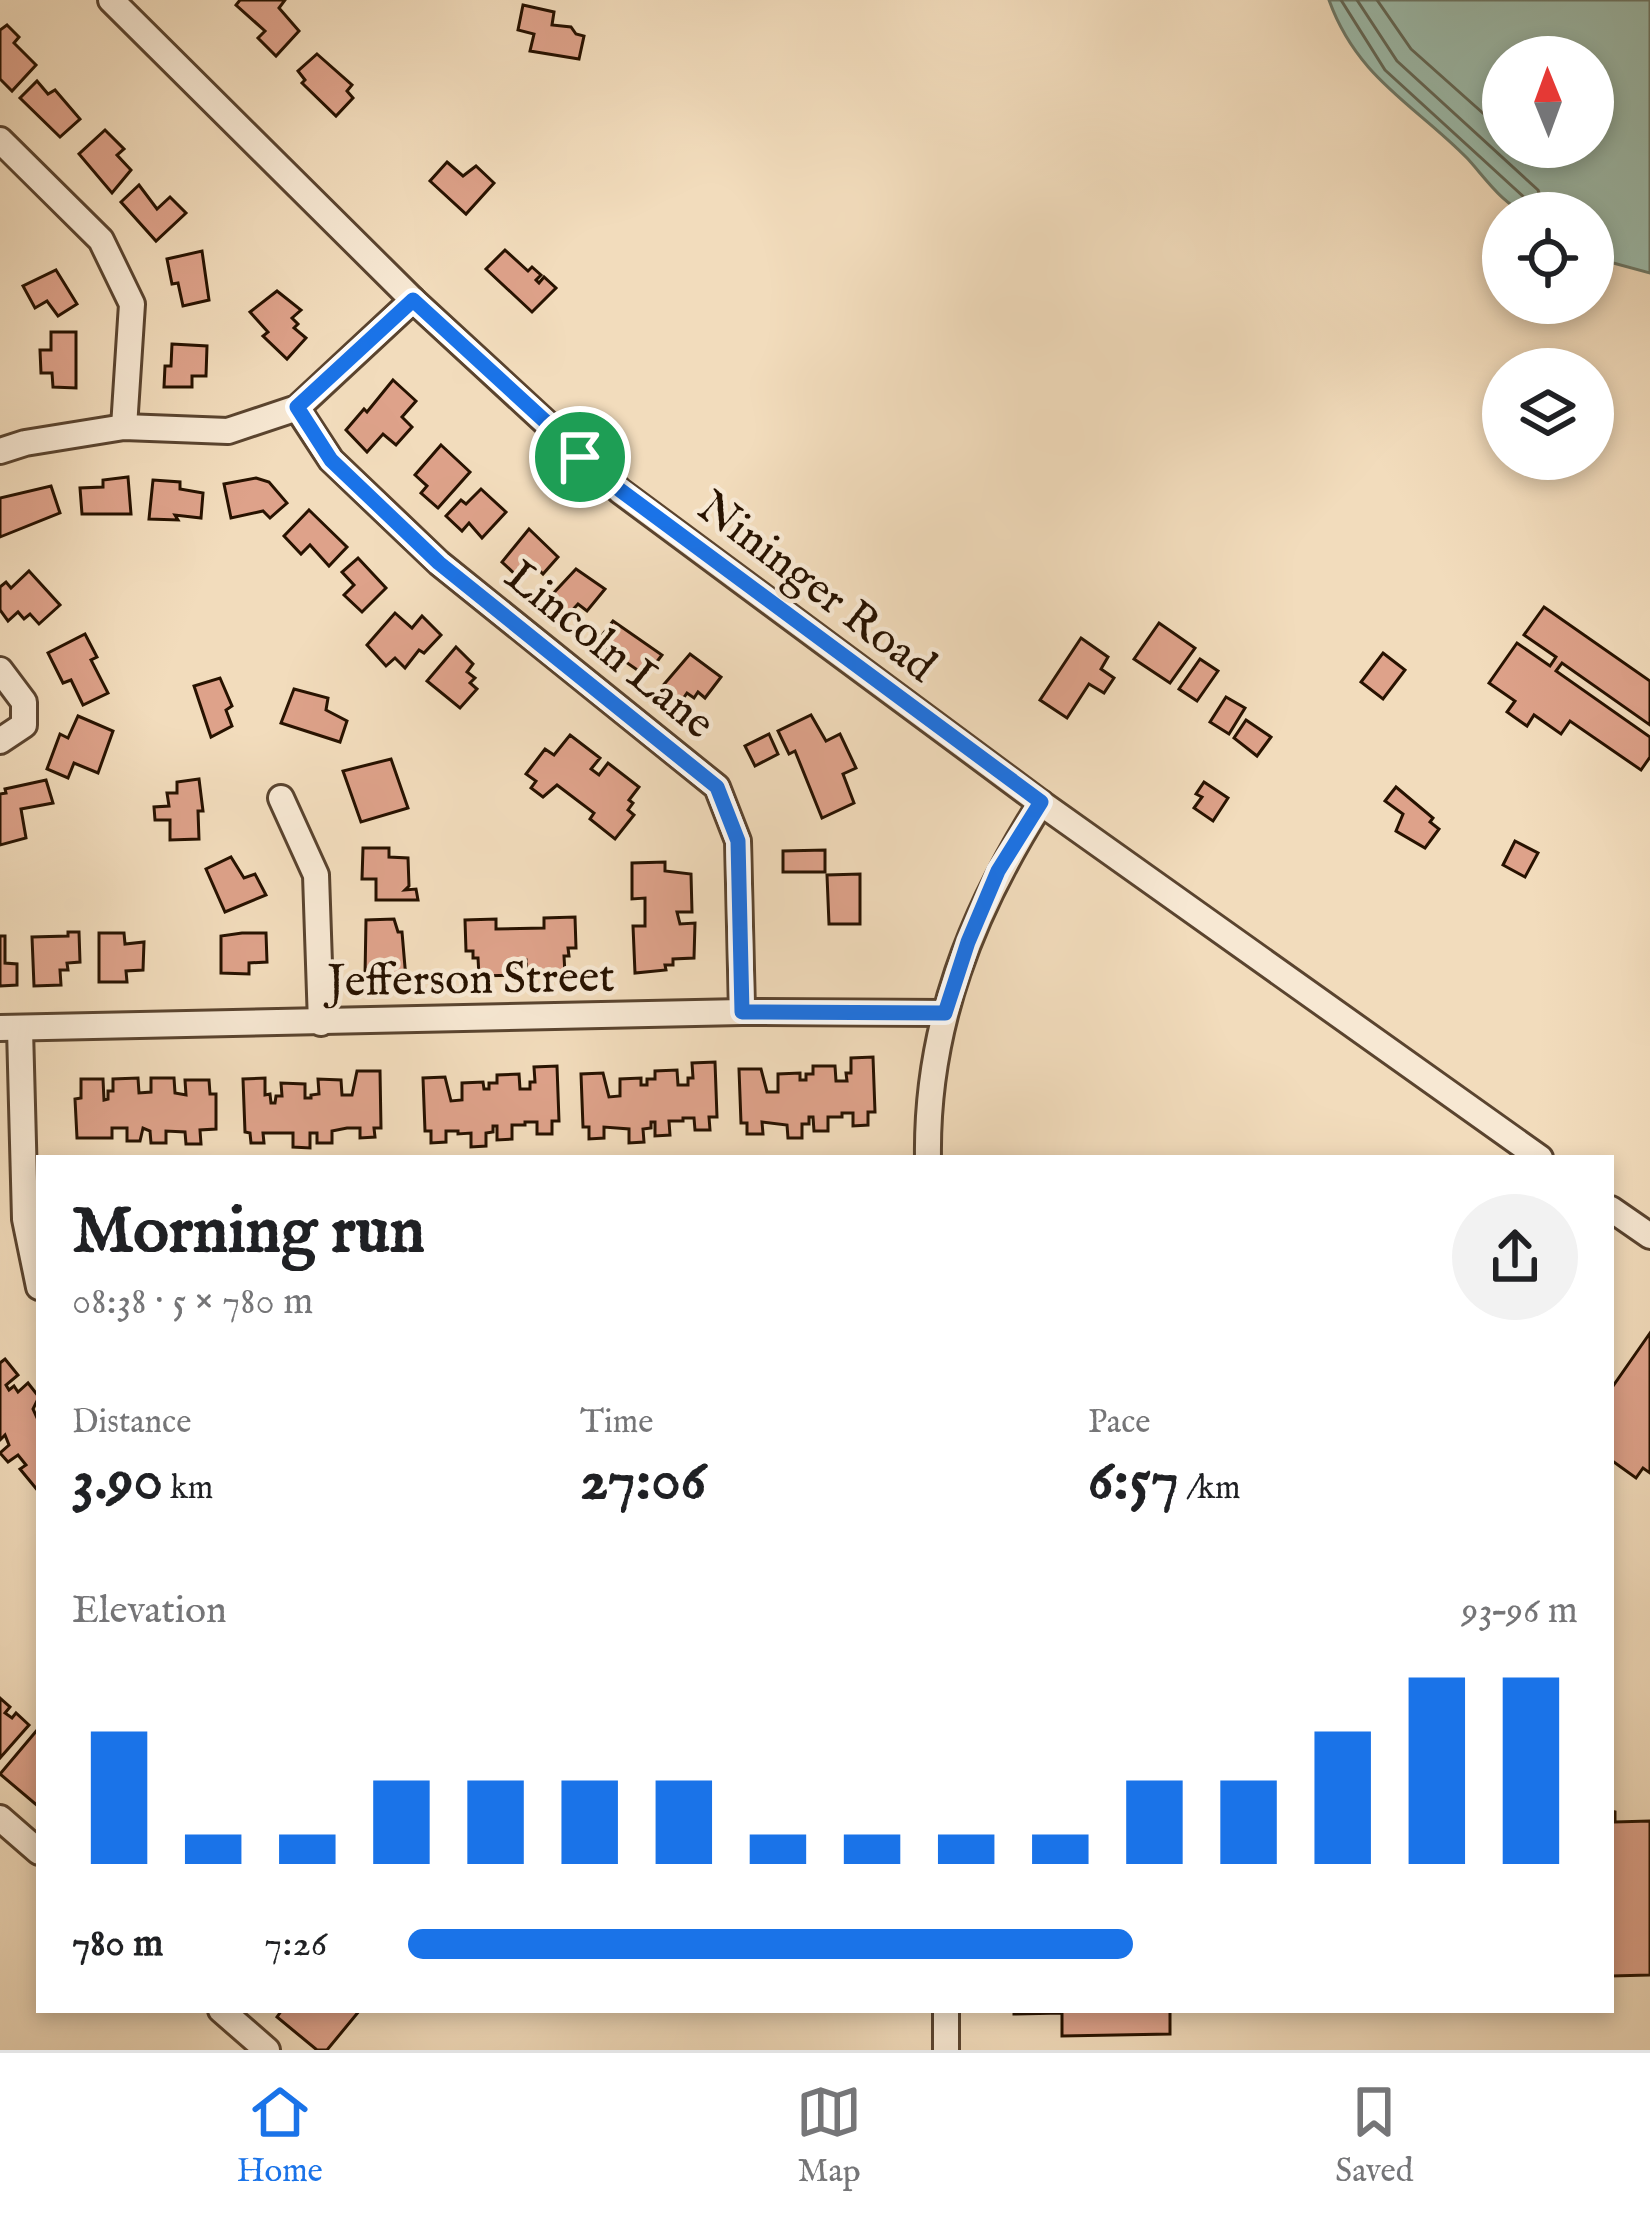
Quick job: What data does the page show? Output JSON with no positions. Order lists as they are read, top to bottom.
{
  "streets": {
    "street": ["Nininger Road", "Lincoln Lane", "Jefferson Street"]
  },
  "crossings": [
    ["Lincoln Lane", "Jefferson Street"]
  ],
  "north": "top",
  "page": {
    "heading": ["Morning run", "08:38 · 5 × 780 m"],
    "stats": [
      ["Distance", "3.90 km"],
      ["Time", "27:06"],
      ["Pace", "6:57 /km"]
    ],
    "chart": ["Elevation", "93–96 m"],
    "list": [
      {
        "name": "780 m",
        "note": "7:26"
      }
    ],
    "tabs": ["Home", "Map", "Saved"]
  }
}
